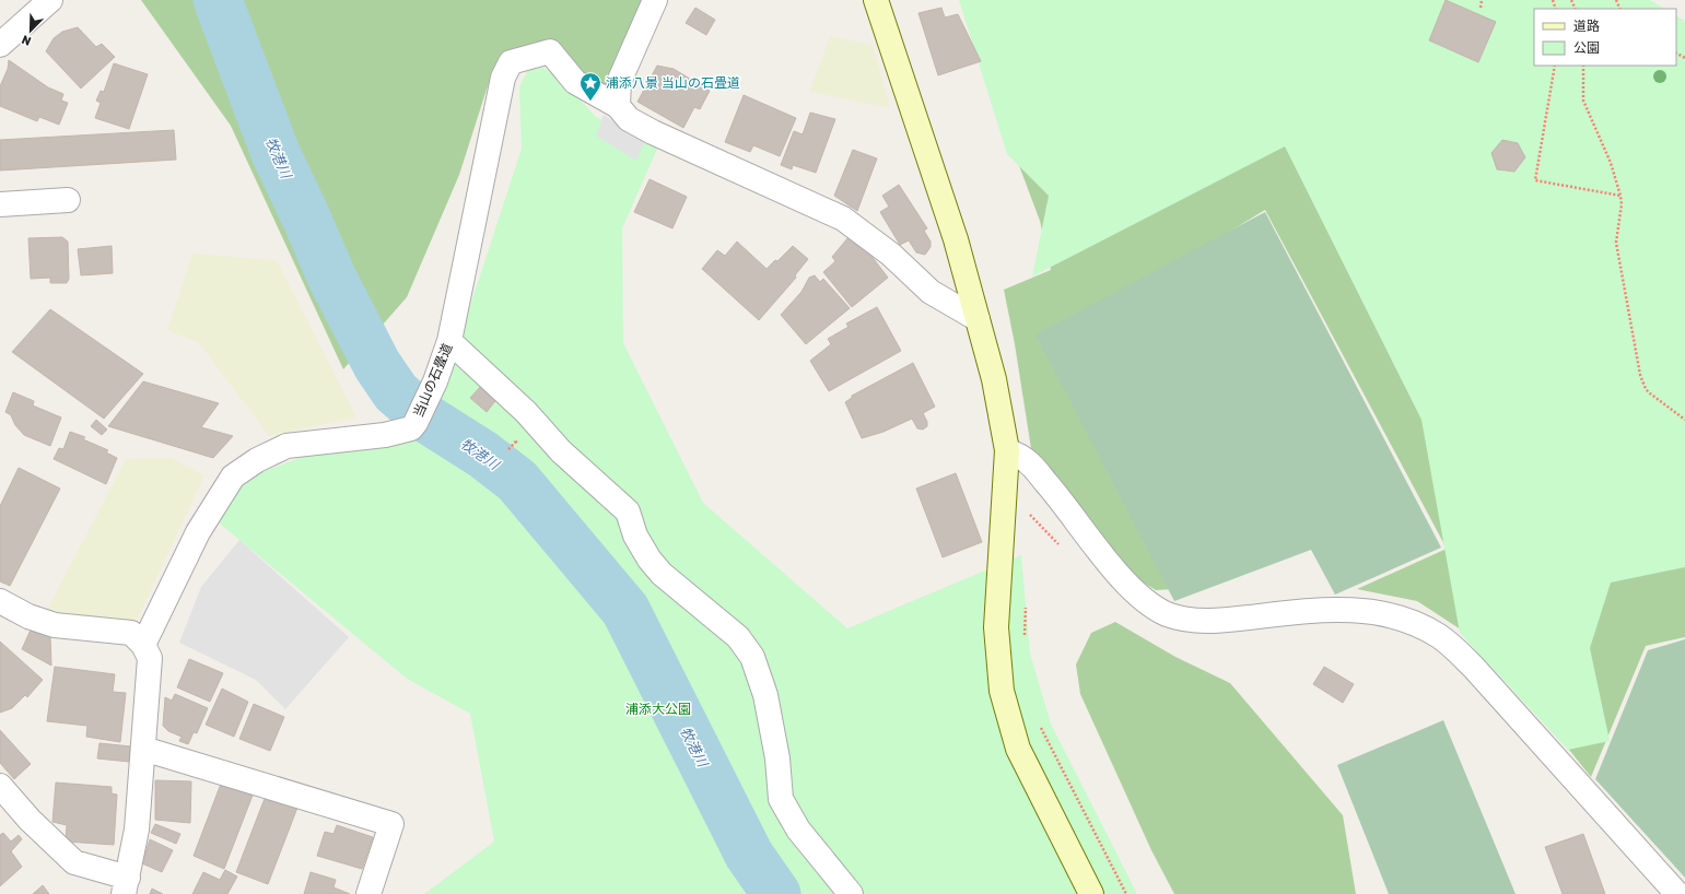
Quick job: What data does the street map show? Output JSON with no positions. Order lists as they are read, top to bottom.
{
  "streets": {
    "street": ["当山の石畳道"]
  },
  "water": ["牧港川"],
  "parks": ["浦添大公園"],
  "places": {
    "place": ["浦添八景 当山の石畳道"]
  },
  "legend": ["道路", "公園"],
  "north": "bottom left"
}
